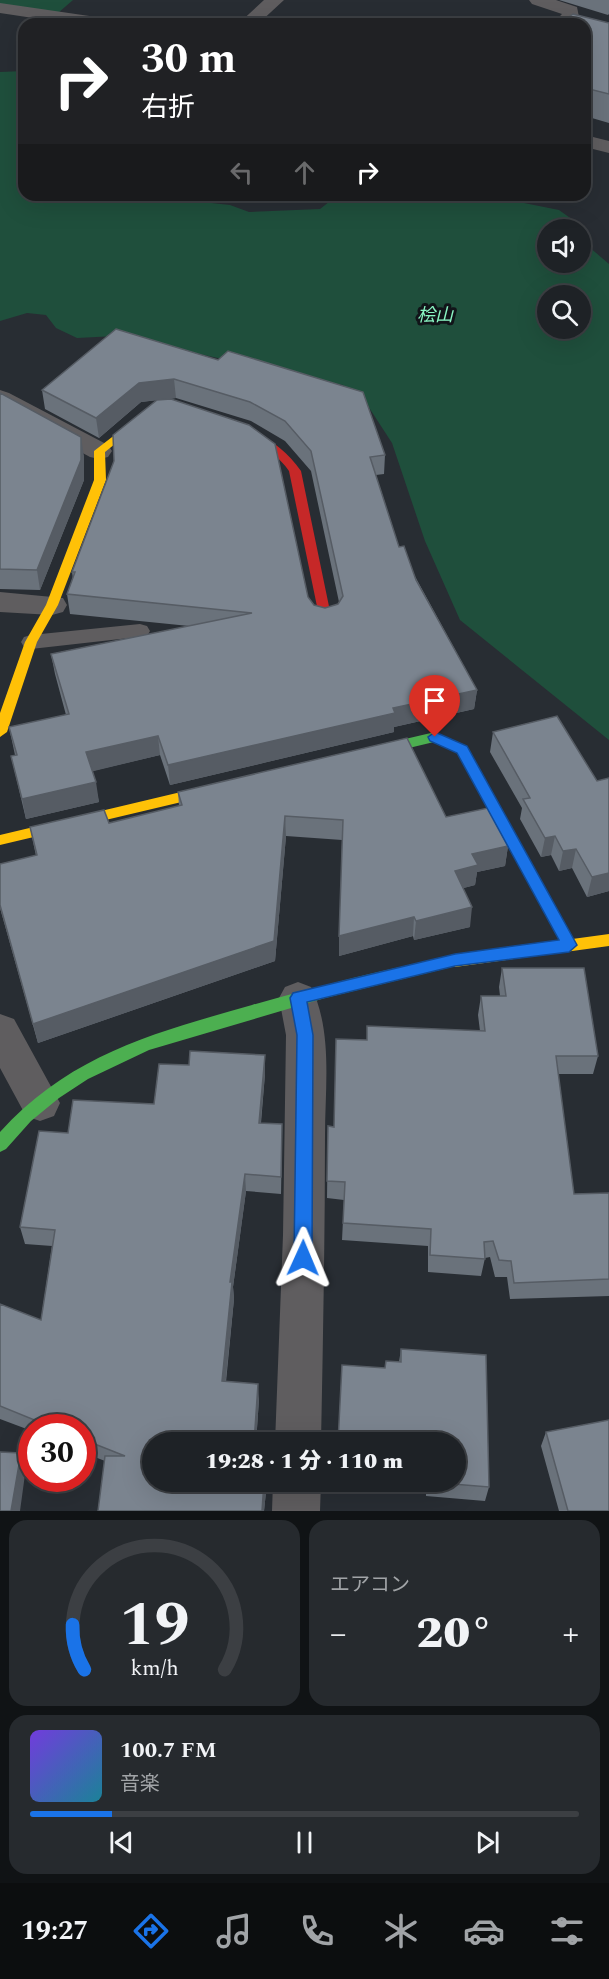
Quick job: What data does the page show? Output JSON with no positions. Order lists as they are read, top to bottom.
{
  "parks": ["桧山"],
  "page": {
    "turn": ["30 m", "右折"],
    "limit": "30",
    "trip": "19:28 · 1 分 · 110 m",
    "tile": "エアコン",
    "heat": ["−", "20°", "+"],
    "song": ["100.7 FM", "音楽"],
    "tabs": "19:27",
    "gauge": ["19", "km/h"]
  }
}
